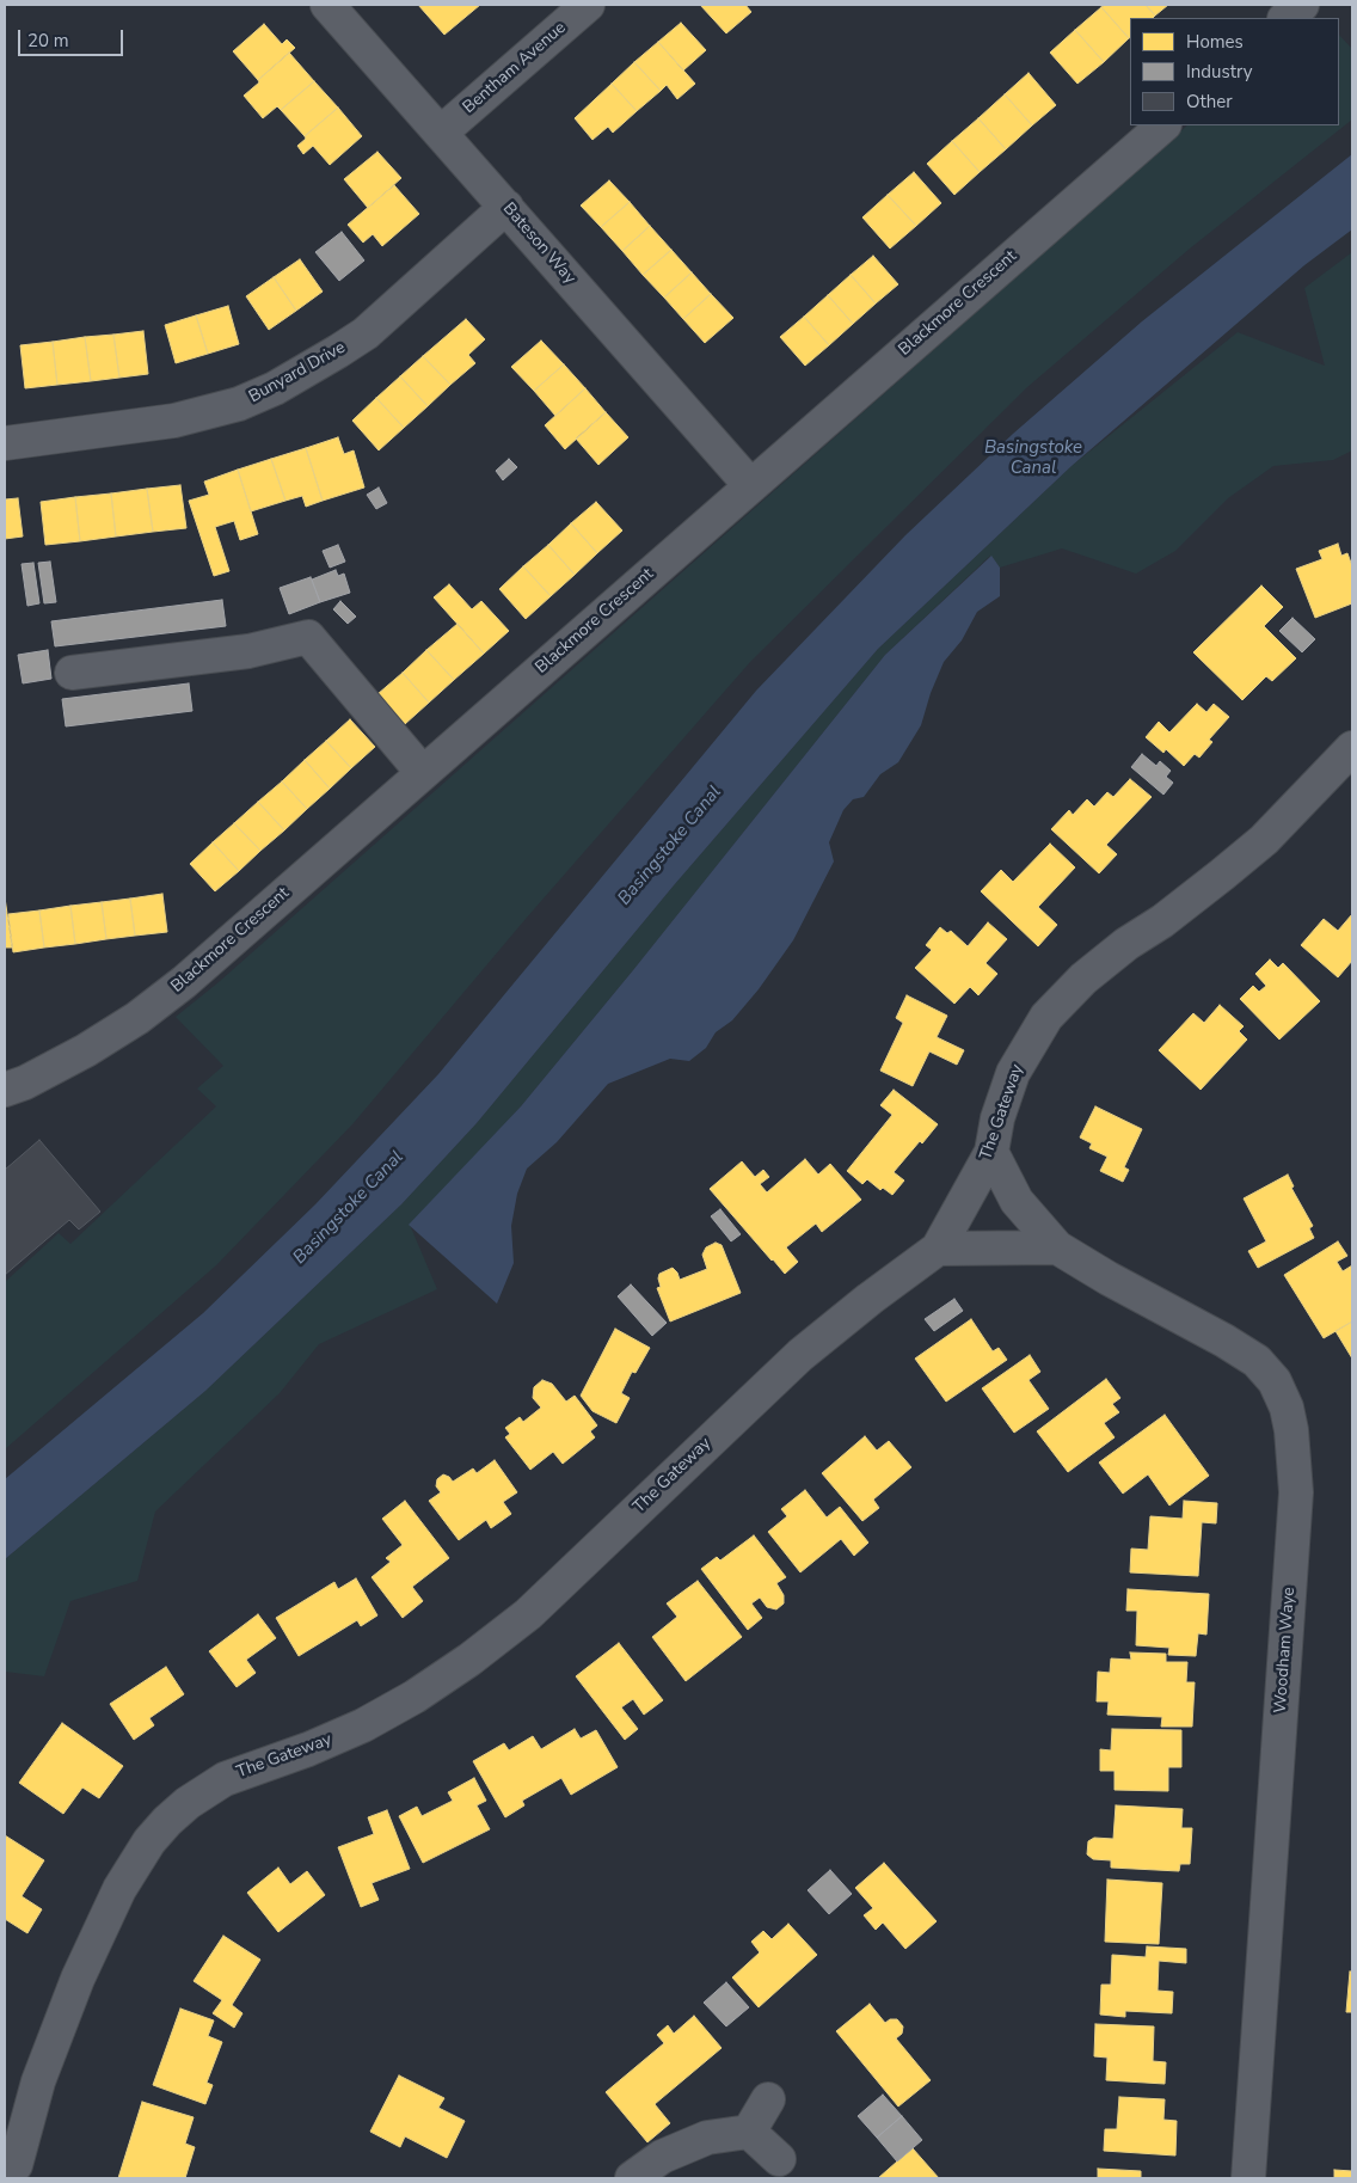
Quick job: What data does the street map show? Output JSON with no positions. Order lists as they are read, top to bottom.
{
  "streets": {
    "street": [
      "Bentham Avenue",
      "Bateson Way",
      "Blackmore Crescent",
      "Bunyard Drive",
      "The Gateway",
      "Woodham Waye"
    ]
  },
  "crossings": [
    ["Bentham Avenue", "Bateson Way"],
    ["Bateson Way", "Blackmore Crescent"],
    ["Bateson Way", "Bunyard Drive"]
  ],
  "water": ["Basingstoke Canal"],
  "legend": ["Homes", "Industry", "Other"],
  "scale_bar": "20 m"
}
